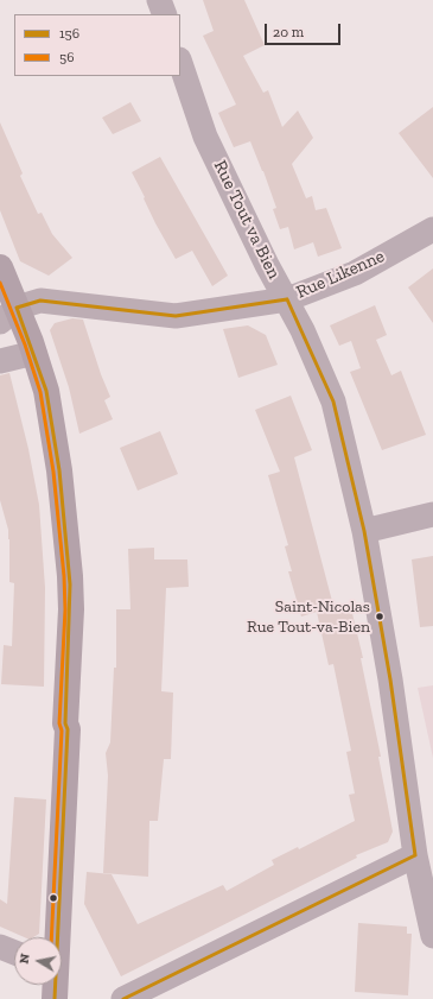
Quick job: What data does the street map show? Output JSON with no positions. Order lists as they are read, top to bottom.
{
  "streets": {
    "street": ["Rue Tout va Bien", "Rue Likenne"]
  },
  "crossings": [
    ["Rue Tout va Bien", "Rue Likenne"]
  ],
  "places": ["Saint-Nicolas Rue Tout-va-Bien"],
  "lines": ["transit line 56", "transit line 156"],
  "legend": ["156", "56"],
  "scale_bar": "20 m",
  "north": "left"
}
